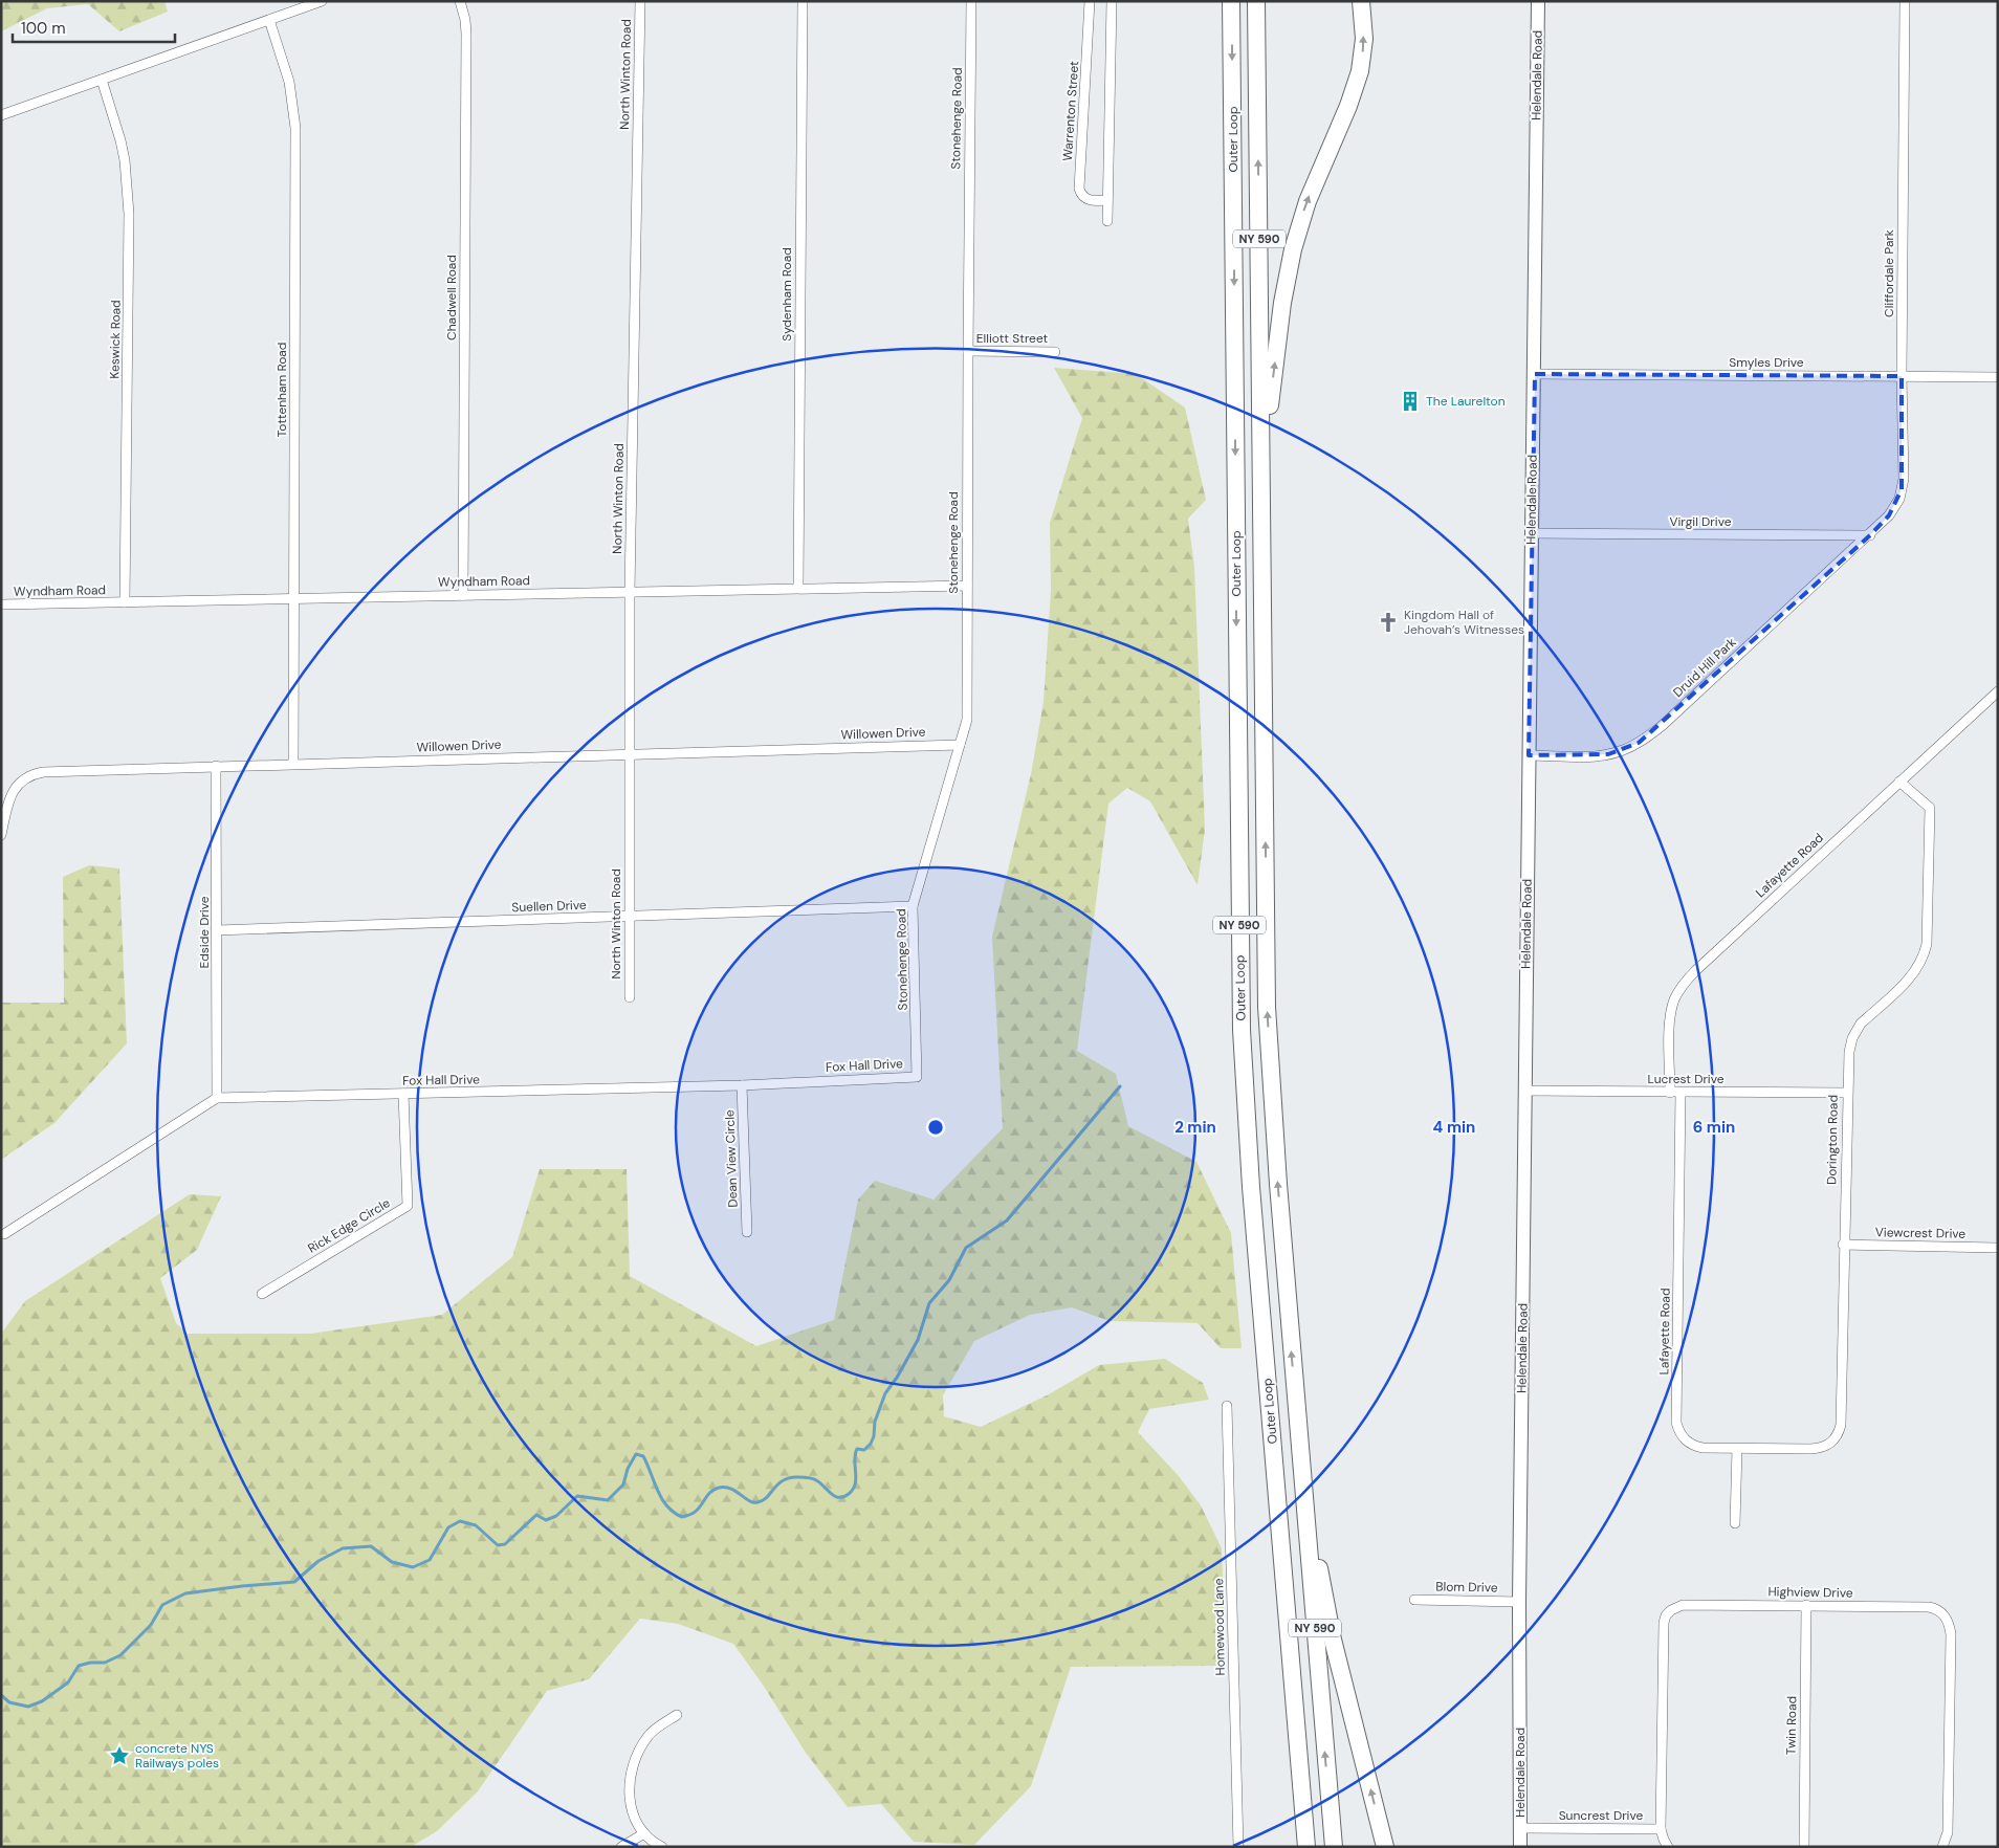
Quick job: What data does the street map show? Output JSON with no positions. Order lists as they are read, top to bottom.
{
  "streets": {
    "highway": ["Outer Loop", "NY 590"],
    "street": [
      "North Winton Road",
      "Helendale Road",
      "Warrenton Street",
      "Stonehenge Road",
      "Cliffordale Park",
      "Sydenham Road",
      "Chadwell Road",
      "Elliott Street",
      "Keswick Road",
      "Smyles Drive",
      "Tottenham Road",
      "Virgil Drive",
      "Wyndham Road",
      "Druid Hill Park",
      "Willowen Drive",
      "Lafayette Road",
      "Suellen Drive",
      "Edside Drive",
      "Fox Hall Drive",
      "Lucrest Drive",
      "Dorington Road",
      "Dean View Circle",
      "Rick Edge Circle",
      "Viewcrest Drive",
      "Blom Drive",
      "Highview Drive",
      "Homewood Lane",
      "Twin Road",
      "Suncrest Drive"
    ]
  },
  "crossings": [
    ["North Winton Road", "Wyndham Road"],
    ["North Winton Road", "Willowen Drive"],
    ["North Winton Road", "Suellen Drive"],
    ["Helendale Road", "Smyles Drive"],
    ["Helendale Road", "Virgil Drive"],
    ["Helendale Road", "Druid Hill Park"],
    ["Helendale Road", "Lucrest Drive"],
    ["Helendale Road", "Blom Drive"],
    ["Helendale Road", "Suncrest Drive"],
    ["Stonehenge Road", "Elliott Street"],
    ["Stonehenge Road", "Wyndham Road"],
    ["Stonehenge Road", "Willowen Drive"],
    ["Stonehenge Road", "Suellen Drive"],
    ["Stonehenge Road", "Fox Hall Drive"],
    ["Cliffordale Park", "Smyles Drive"],
    ["Cliffordale Park", "Virgil Drive"],
    ["Cliffordale Park", "Druid Hill Park"],
    ["Sydenham Road", "Wyndham Road"],
    ["Chadwell Road", "Wyndham Road"],
    ["Keswick Road", "Wyndham Road"],
    ["Tottenham Road", "Wyndham Road"],
    ["Tottenham Road", "Willowen Drive"],
    ["Virgil Drive", "Druid Hill Park"],
    ["Willowen Drive", "Edside Drive"],
    ["Lafayette Road", "Lucrest Drive"],
    ["Lafayette Road", "Dorington Road"],
    ["Suellen Drive", "Edside Drive"],
    ["Edside Drive", "Fox Hall Drive"],
    ["Fox Hall Drive", "Dean View Circle"],
    ["Fox Hall Drive", "Rick Edge Circle"],
    ["Lucrest Drive", "Dorington Road"],
    ["Dorington Road", "Viewcrest Drive"],
    ["Highview Drive", "Twin Road"],
    ["Highview Drive", "Suncrest Drive"]
  ],
  "places": {
    "building": ["The Laurelton"],
    "church": ["Kingdom Hall of Jehovah’s Witnesses"],
    "place": ["concrete NYS Railways poles"]
  },
  "scale_bar": "100 m",
  "rings": ["2 min", "4 min", "6 min"]
}
